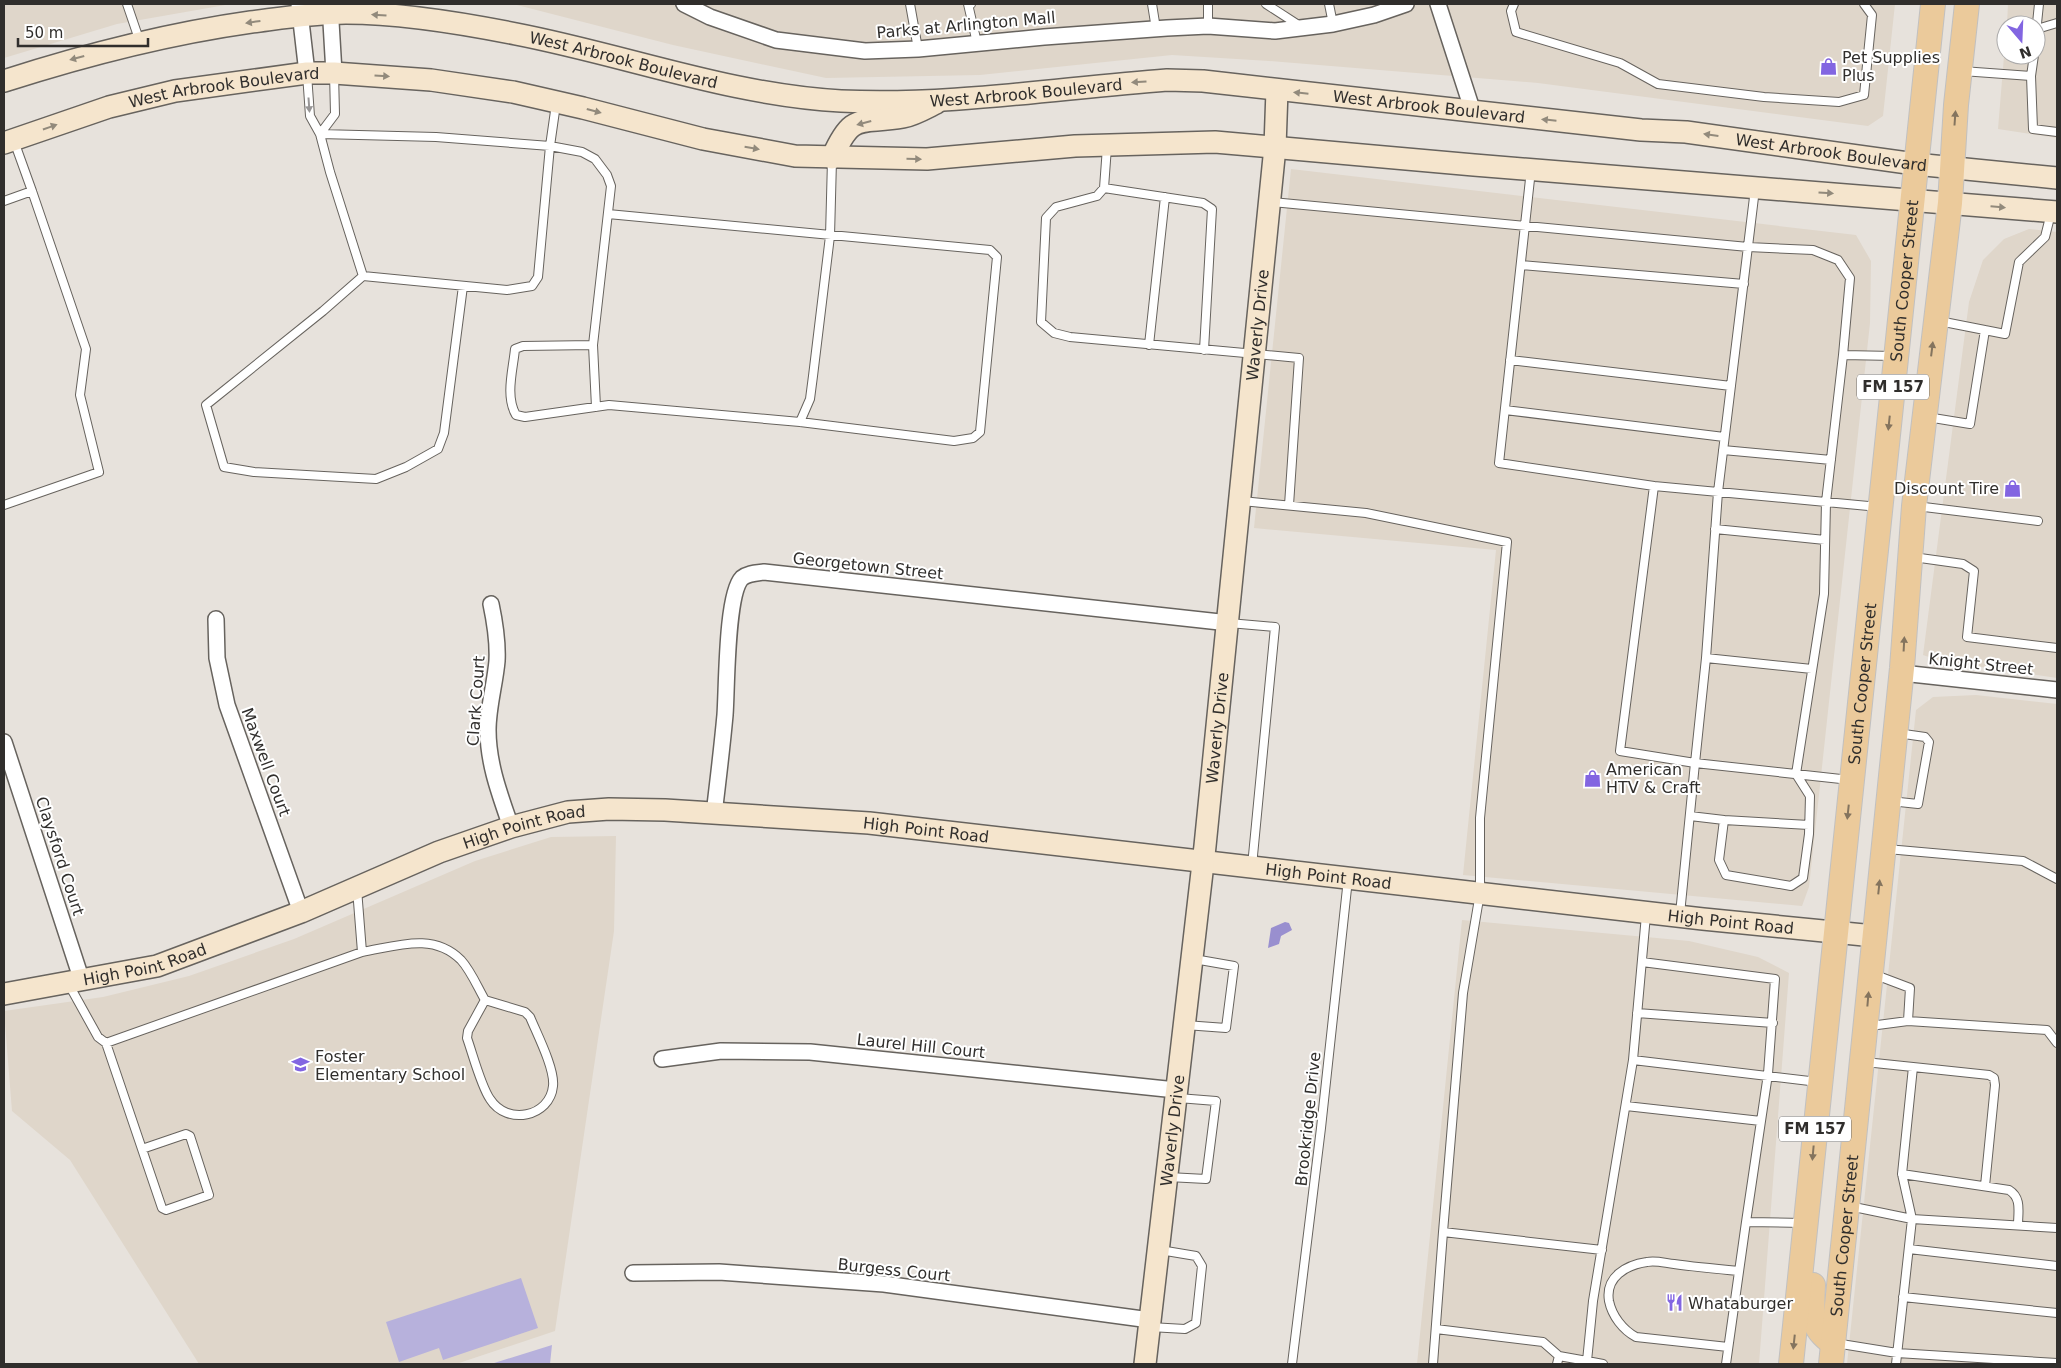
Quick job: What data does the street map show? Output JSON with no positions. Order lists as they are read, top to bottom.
{
  "streets": {
    "main road": ["South Cooper Street", "FM 157"],
    "street": [
      "Parks at Arlington Mall",
      "West Arbrook Boulevard",
      "Waverly Drive",
      "Georgetown Street",
      "Knight Street",
      "Clark Court",
      "Maxwell Court",
      "High Point Road",
      "Claysford Court",
      "Laurel Hill Court",
      "Burgess Court"
    ],
    "lane": ["Brookridge Drive"]
  },
  "crossings": [
    ["West Arbrook Boulevard", "South Cooper Street"],
    ["West Arbrook Boulevard", "Waverly Drive"],
    ["South Cooper Street", "Knight Street"],
    ["South Cooper Street", "High Point Road"],
    ["Waverly Drive", "Georgetown Street"],
    ["Waverly Drive", "High Point Road"],
    ["Waverly Drive", "Laurel Hill Court"],
    ["Waverly Drive", "Burgess Court"],
    ["Georgetown Street", "High Point Road"],
    ["Clark Court", "High Point Road"],
    ["Maxwell Court", "High Point Road"],
    ["High Point Road", "Claysford Court"],
    ["High Point Road", "Brookridge Drive"]
  ],
  "places": {
    "shop": ["Pet Supplies Plus", "Discount Tire", "American HTV & Craft"],
    "school or university": ["Foster Elementary School"],
    "restaurant": ["Whataburger"]
  },
  "scale_bar": "50 m",
  "north": "bottom"
}
